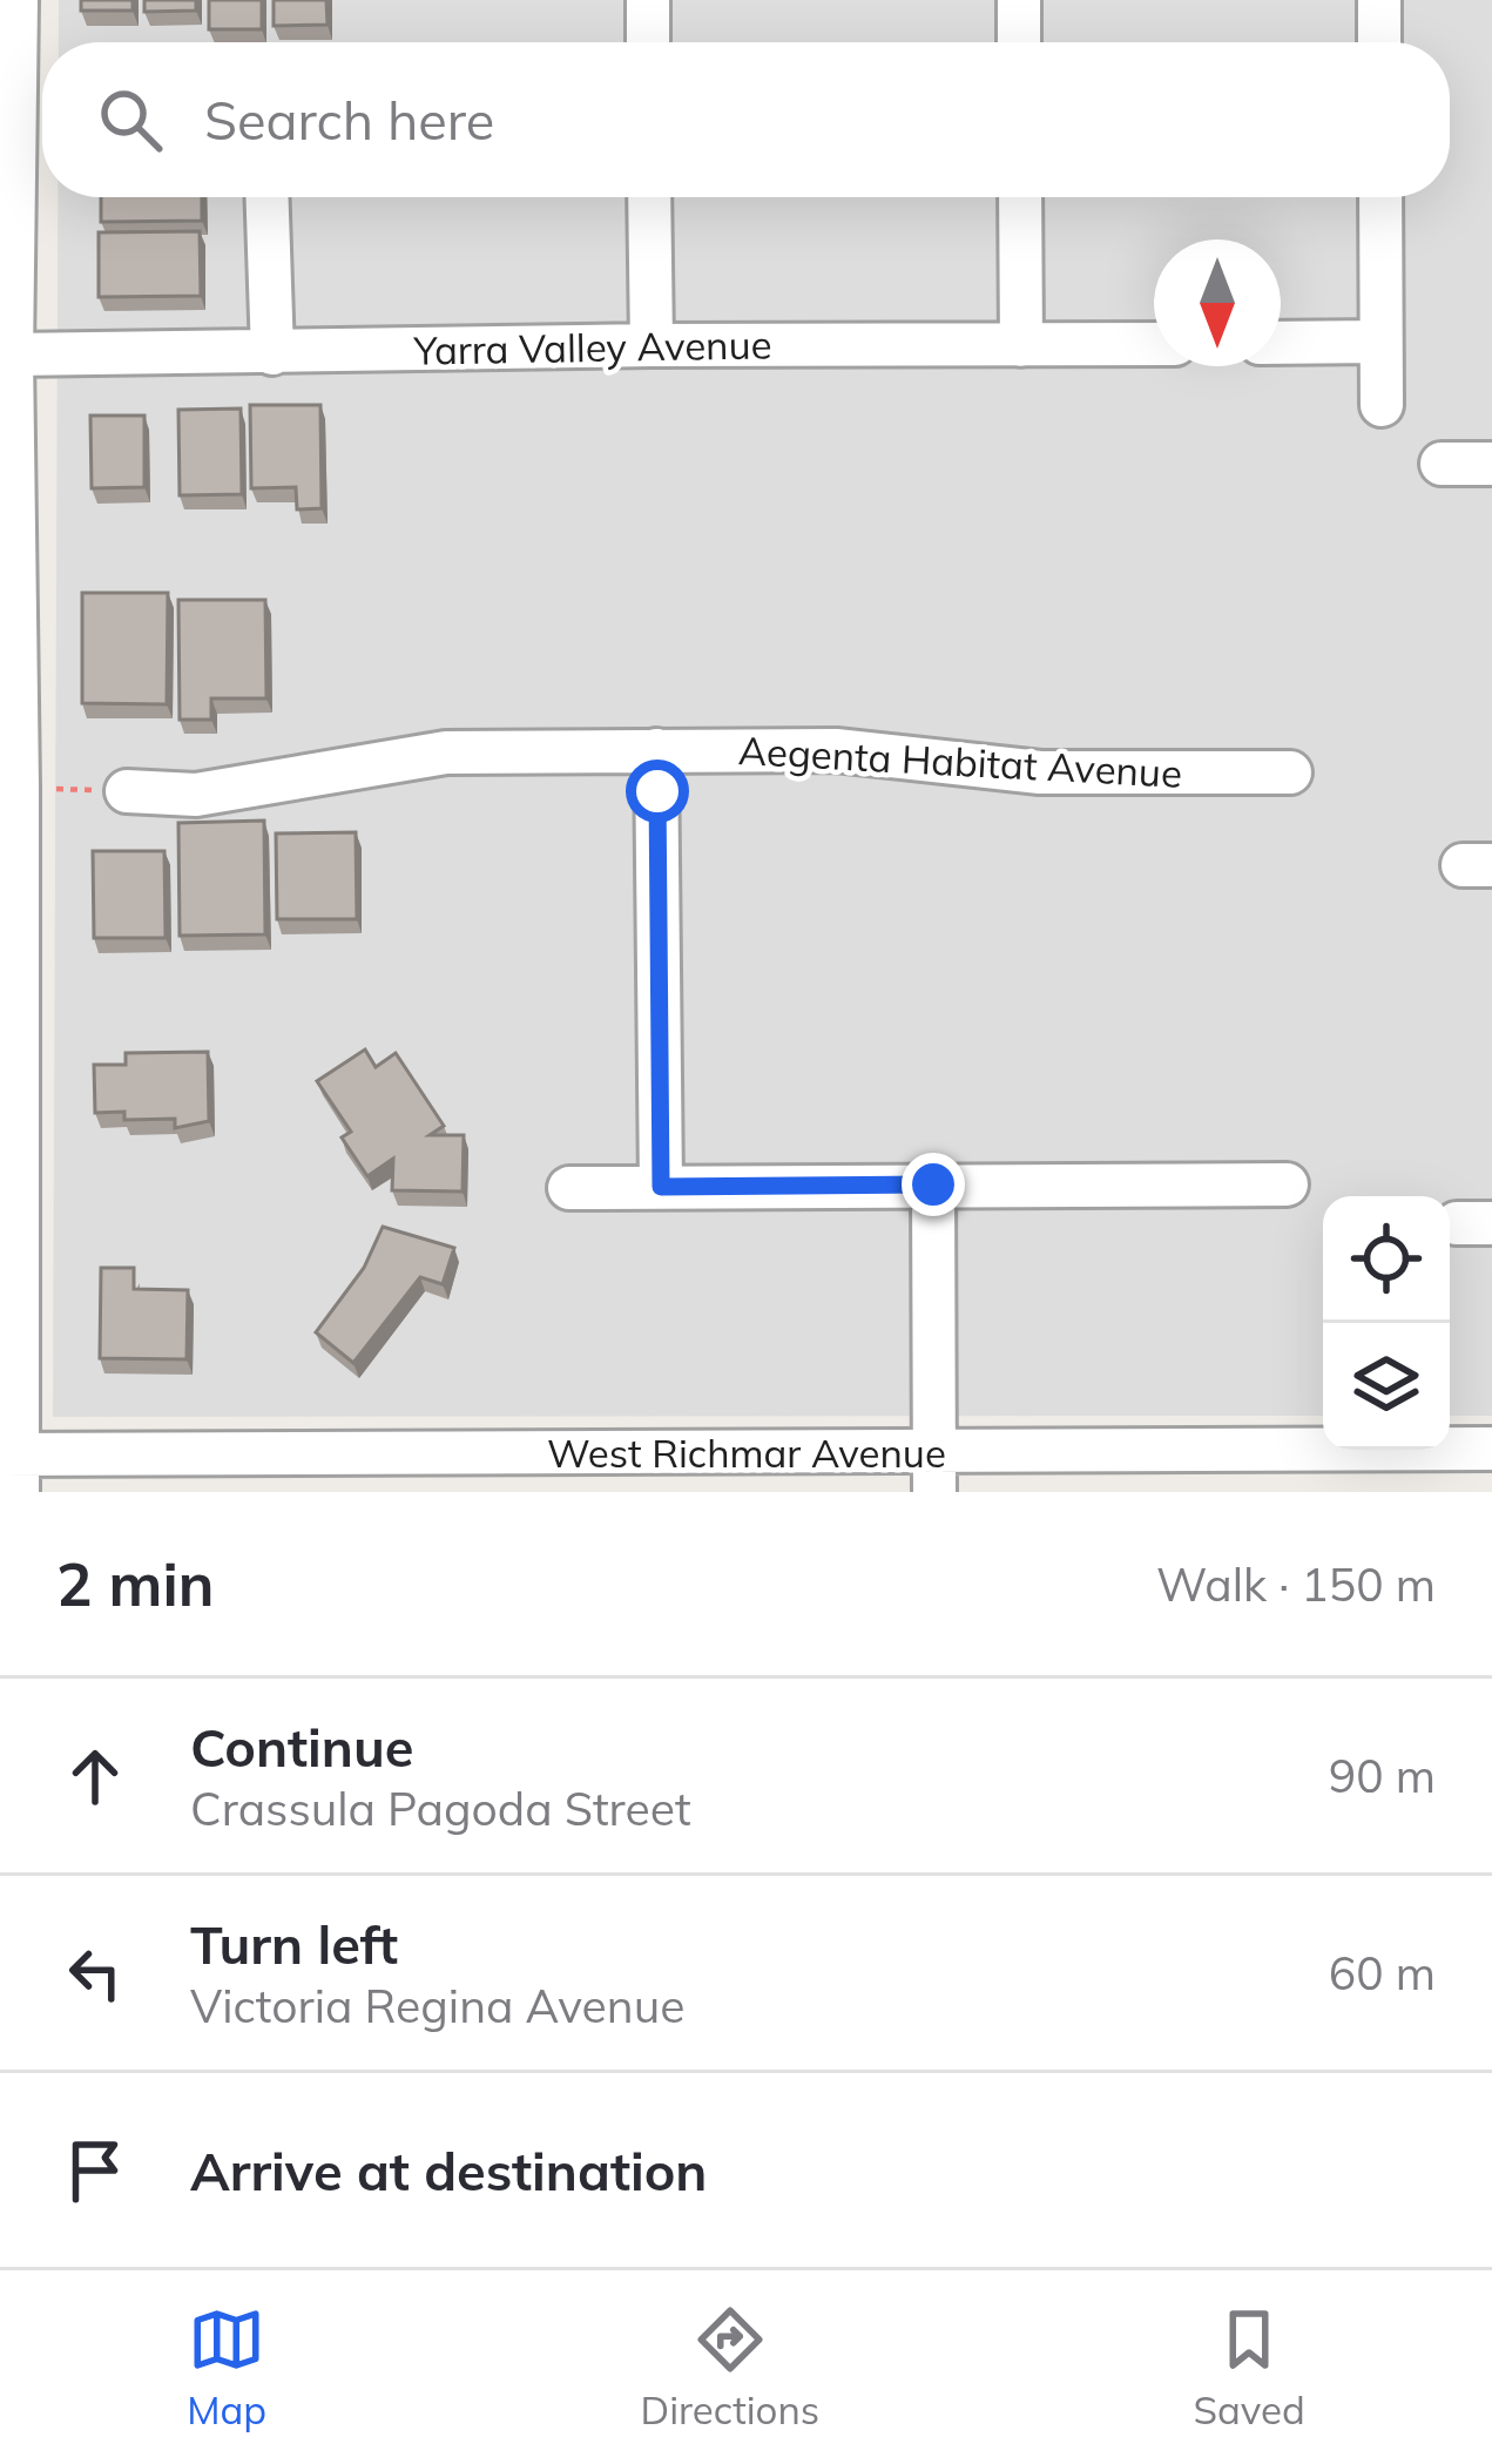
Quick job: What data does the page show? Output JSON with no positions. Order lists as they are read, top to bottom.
{
  "streets": {
    "street": ["Yarra Valley Avenue", "Aegenta Habitat Avenue", "West Richmar Avenue"]
  },
  "north": "bottom",
  "page": {
    "search": "Search here",
    "heading": ["2 min", "Walk · 150 m"],
    "list": [
      ["Continue", "Crassula Pagoda Street", "90 m"],
      ["Turn left", "Victoria Regina Avenue", "60 m"],
      "Arrive at destination"
    ],
    "nav": ["Map", "Directions", "Saved"]
  }
}
